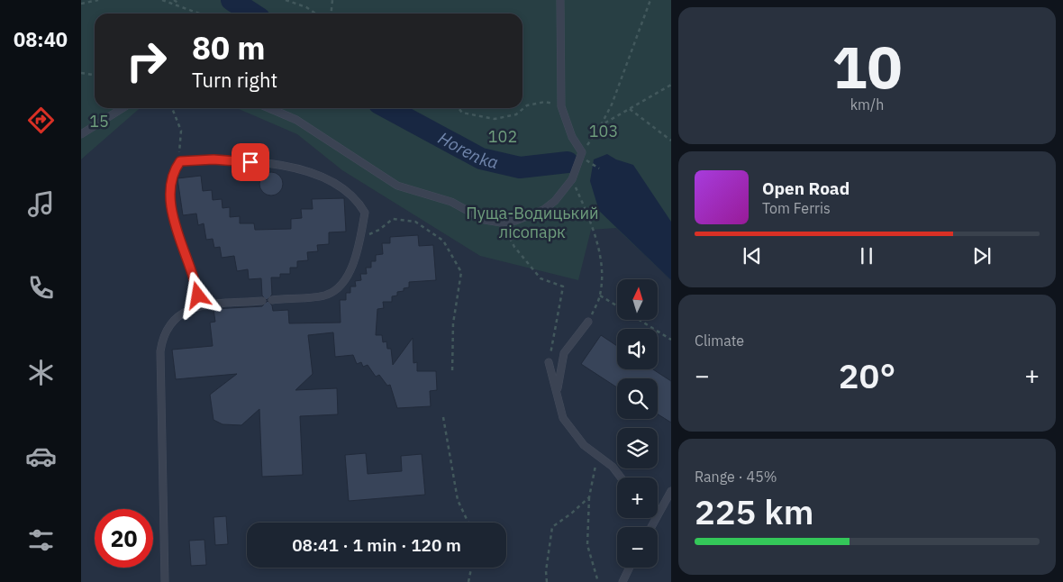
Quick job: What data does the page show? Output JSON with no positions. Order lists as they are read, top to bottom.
{
  "water": ["Horenka"],
  "parks": [
    "15",
    "103",
    "102",
    "Пуща-Водицький лісопарк"
  ],
  "north": "top",
  "page": {
    "tabs": "08:40",
    "tile": [
      ["10", "km/h"],
      "Climate",
      ["Range · 45%", "225 km"]
    ],
    "turn": ["80 m", "Turn right"],
    "song": ["Open Road", "Tom Ferris"],
    "map_buttons": ["+", "−"],
    "heat": ["−", "20°", "+"],
    "limit": "20",
    "trip": "08:41 · 1 min · 120 m"
  }
}
